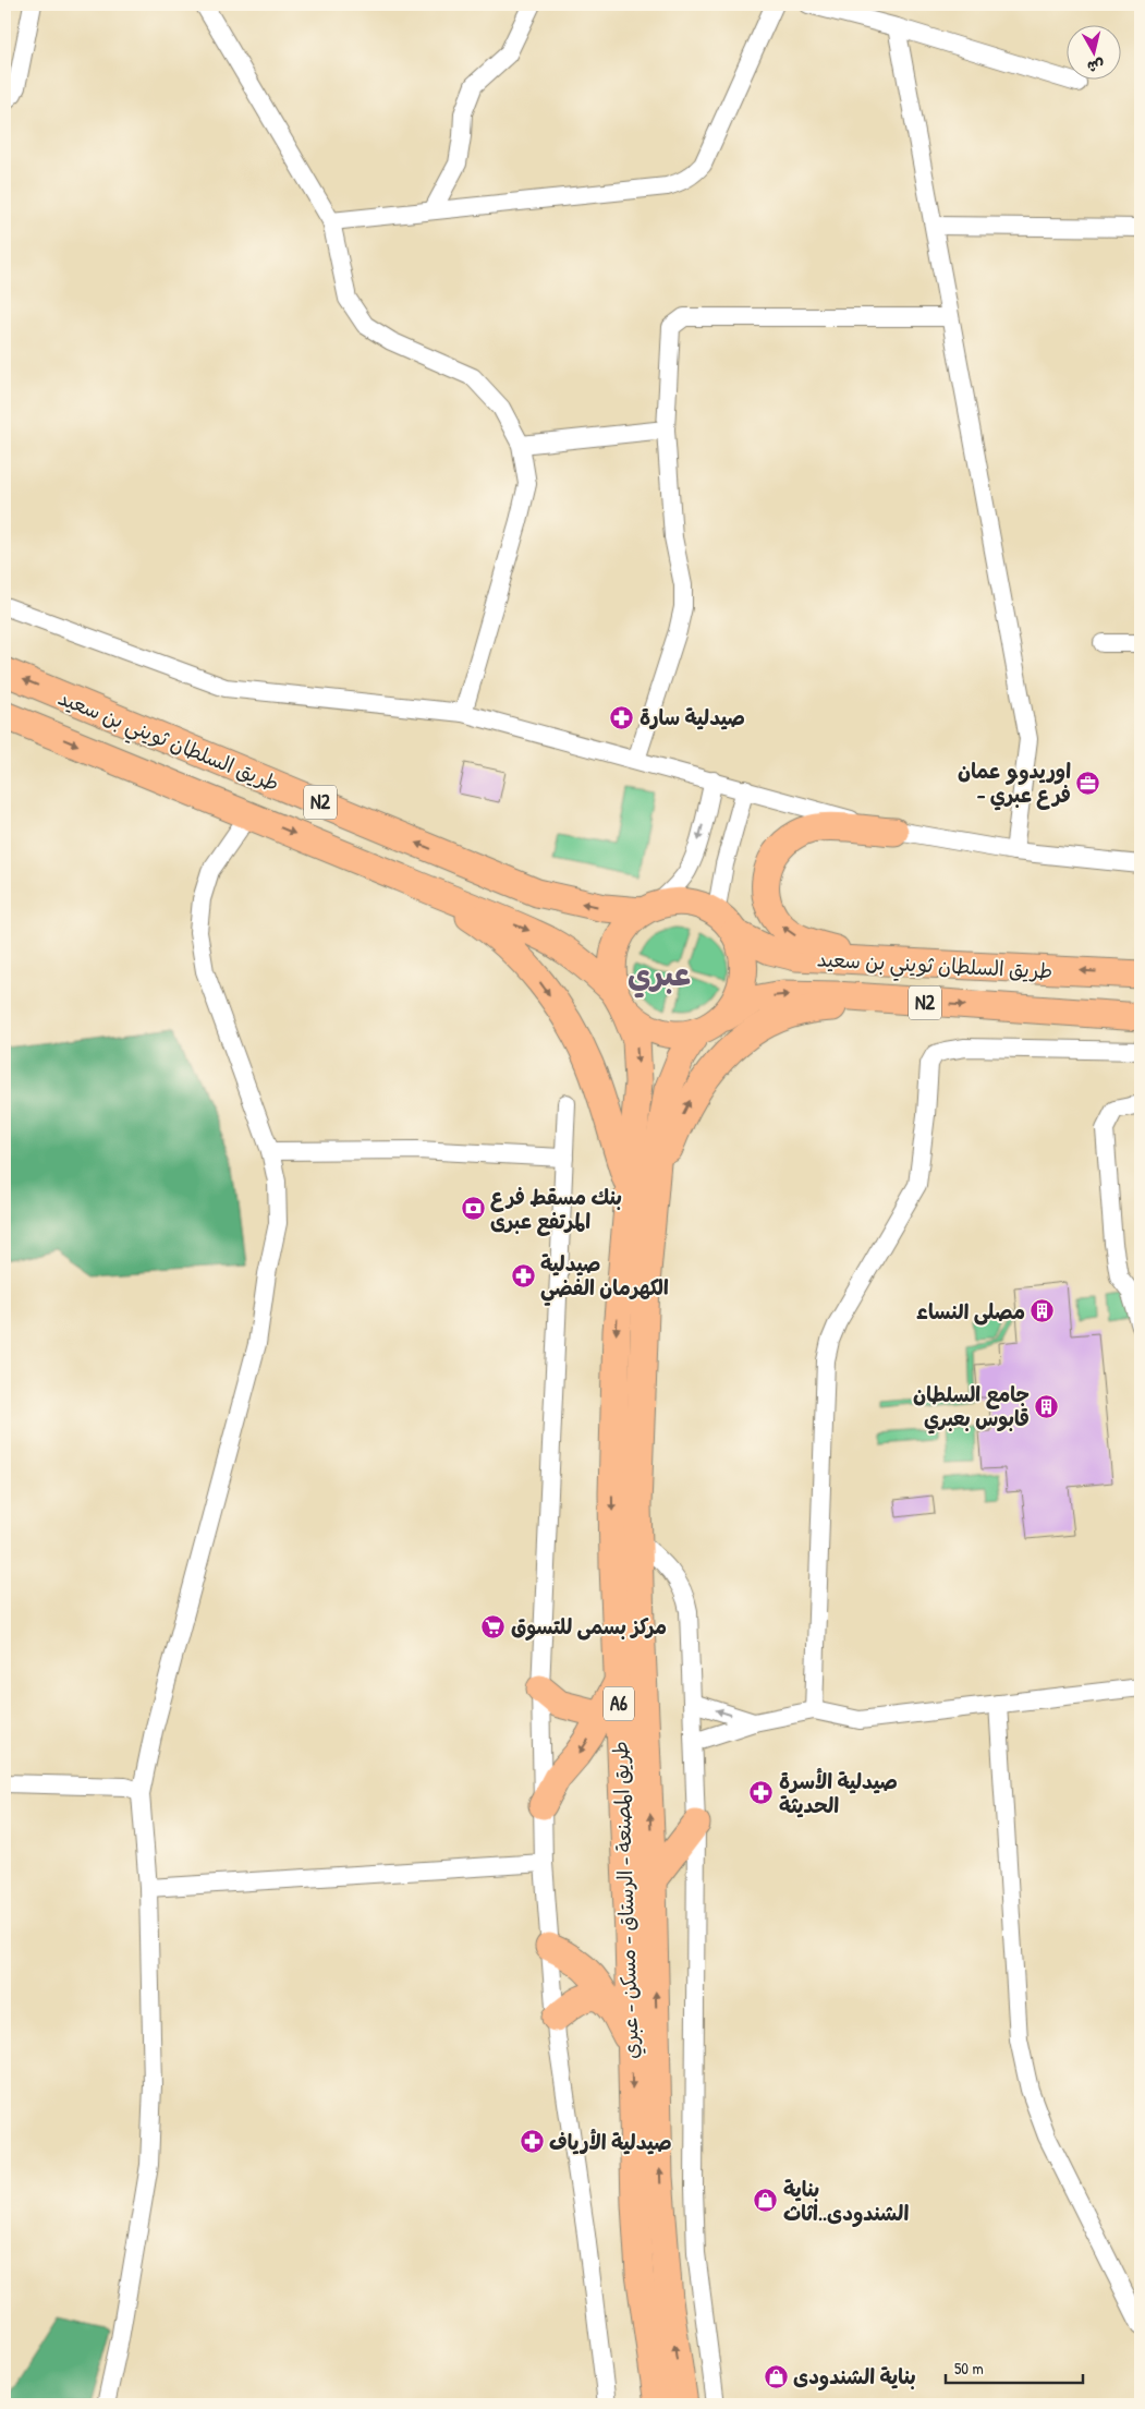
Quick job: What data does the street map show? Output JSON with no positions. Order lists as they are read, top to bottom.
{
  "streets": {
    "highway": [
      "طريق السلطان ثويني بن سعيد",
      "N2",
      "A6",
      "طريق المصنعة - الرستاق - مسكن - عبري"
    ]
  },
  "crossings": [
    ["طريق السلطان ثويني بن سعيد", "N2"],
    ["طريق السلطان ثويني بن سعيد", "طريق المصنعة - الرستاق - مسكن - عبري"],
    ["N2", "طريق المصنعة - الرستاق - مسكن - عبري"]
  ],
  "districts": ["عبري"],
  "places": {
    "pharmacy": [
      "صيدلية سارة",
      "صيدلية الكهرمان الفضي",
      "صيدلية الأسرة الحديثة",
      "صيدلية الأرياف"
    ],
    "office": ["اوريدوو عمان - فرع عبري"],
    "bank": ["بنك مسقط فرع المرتفع عبرى"],
    "building": ["مصلى النساء", "جامع السلطان قابوس بعبري"],
    "supermarket": ["مركز بسمى للتسوق"],
    "shop": ["بناية الشندودى..اثاث", "بناية الشندودى"]
  },
  "scale_bar": "50 m",
  "north": "bottom"
}
